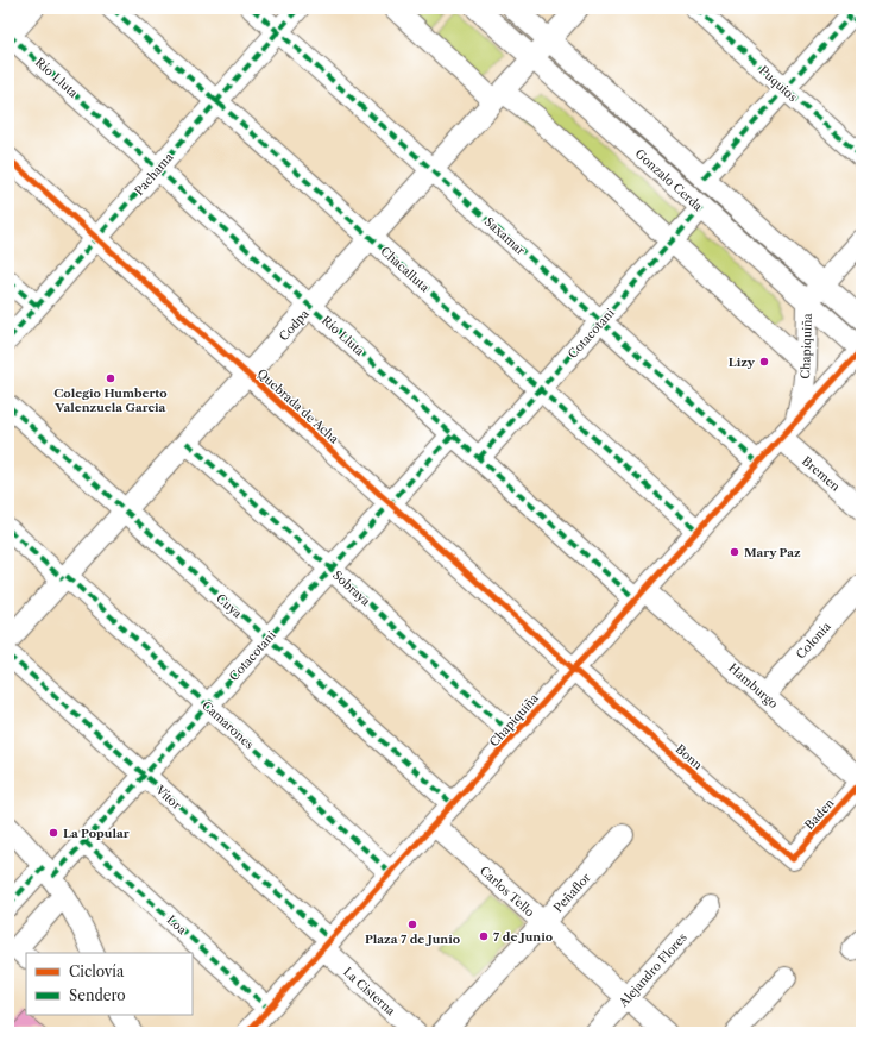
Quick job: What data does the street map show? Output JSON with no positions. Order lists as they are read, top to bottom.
{
  "streets": {
    "street": [
      "Río Lluta",
      "Puquios",
      "Pachama",
      "Gonzalo Cerda",
      "Saxamar",
      "Chacalluta",
      "Codpa",
      "Cotacotani",
      "Chapiquiña",
      "Quebrada de Acha",
      "Bremen",
      "Sobraya",
      "Cuya",
      "Colonia",
      "Hamburgo",
      "Camarones",
      "Bonn",
      "Vítor",
      "Baden",
      "Carlos Tello",
      "Peñaflor",
      "Loa",
      "Alejandro Flores",
      "La Cisterna"
    ]
  },
  "crossings": [
    ["Río Lluta", "Pachama"],
    ["Río Lluta", "Codpa"],
    ["Río Lluta", "Cotacotani"],
    ["Río Lluta", "Chapiquiña"],
    ["Río Lluta", "Hamburgo"],
    ["Pachama", "Saxamar"],
    ["Pachama", "Chacalluta"],
    ["Pachama", "Quebrada de Acha"],
    ["Gonzalo Cerda", "Codpa"],
    ["Gonzalo Cerda", "Cotacotani"],
    ["Gonzalo Cerda", "Chapiquiña"],
    ["Saxamar", "Codpa"],
    ["Saxamar", "Cotacotani"],
    ["Saxamar", "Chapiquiña"],
    ["Chacalluta", "Codpa"],
    ["Chacalluta", "Cotacotani"],
    ["Chacalluta", "Chapiquiña"],
    ["Codpa", "Quebrada de Acha"],
    ["Codpa", "Sobraya"],
    ["Codpa", "Cuya"],
    ["Codpa", "Camarones"],
    ["Cotacotani", "Quebrada de Acha"],
    ["Cotacotani", "Sobraya"],
    ["Cotacotani", "Cuya"],
    ["Cotacotani", "Camarones"],
    ["Cotacotani", "Vítor"],
    ["Cotacotani", "Loa"],
    ["Chapiquiña", "Quebrada de Acha"],
    ["Chapiquiña", "Bremen"],
    ["Chapiquiña", "Sobraya"],
    ["Chapiquiña", "Cuya"],
    ["Chapiquiña", "Hamburgo"],
    ["Chapiquiña", "Camarones"],
    ["Chapiquiña", "Bonn"],
    ["Chapiquiña", "Vítor"],
    ["Chapiquiña", "Carlos Tello"],
    ["Chapiquiña", "Loa"],
    ["Chapiquiña", "La Cisterna"],
    ["Quebrada de Acha", "Bonn"],
    ["Colonia", "Hamburgo"],
    ["Hamburgo", "Baden"],
    ["Bonn", "Baden"],
    ["Vítor", "La Cisterna"],
    ["Carlos Tello", "Peñaflor"],
    ["Carlos Tello", "Alejandro Flores"]
  ],
  "places": [
    "Lizy",
    "Colegio Humberto Valenzuela Garcia",
    "Mary Paz",
    "La Popular",
    "Plaza 7 de Junio",
    "7 de Junio"
  ],
  "legend": ["Ciclovía", "Sendero"]
}
